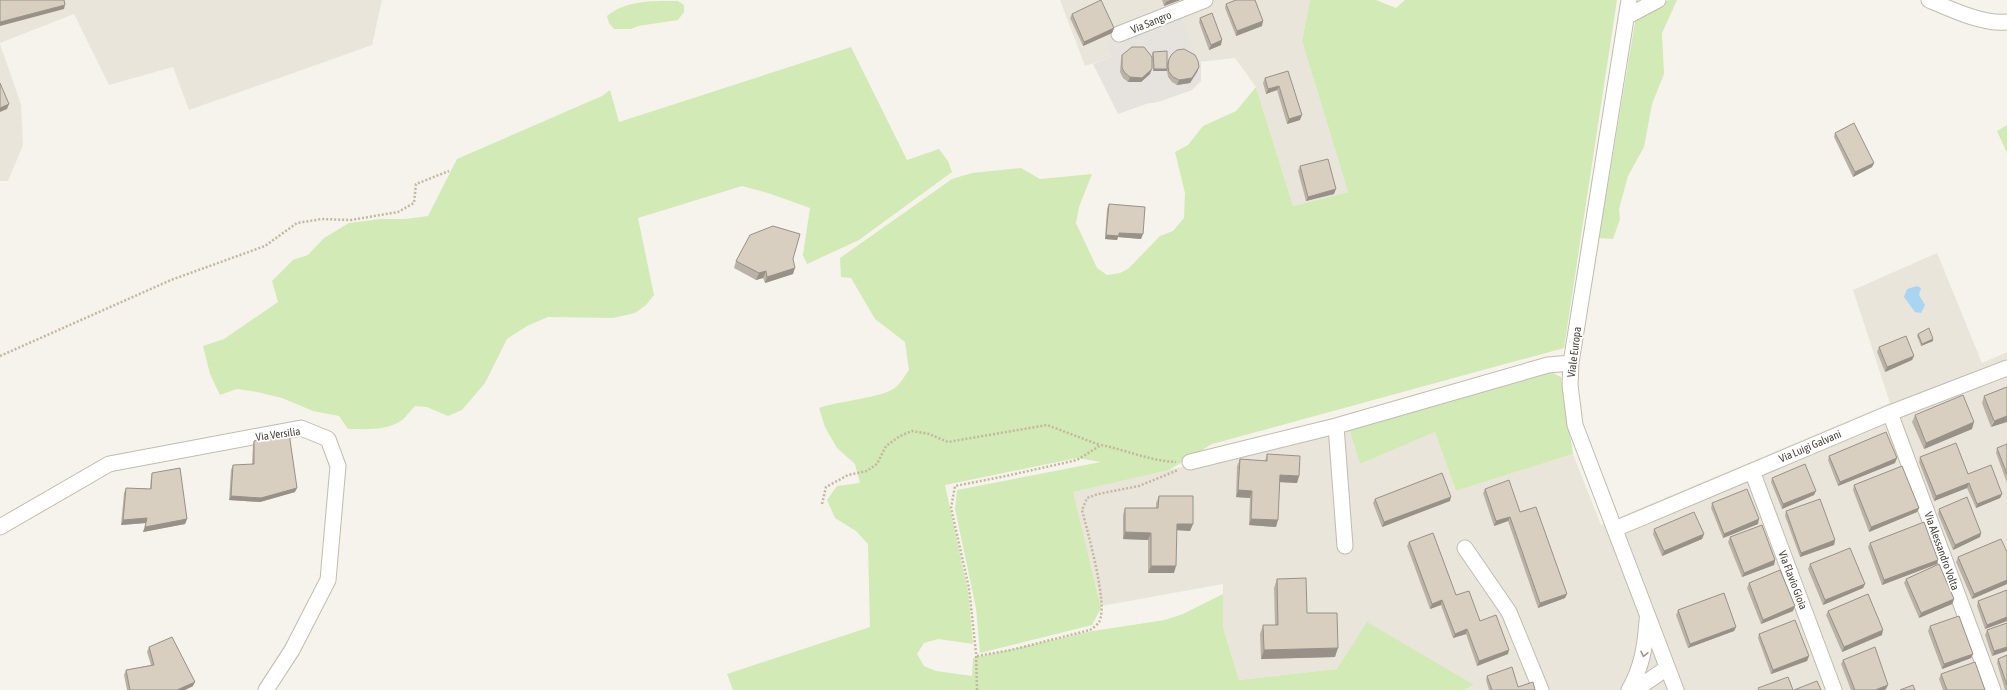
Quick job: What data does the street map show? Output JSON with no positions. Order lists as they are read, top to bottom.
{
  "streets": {
    "street": [
      "Via Sangro",
      "Viale Europa",
      "Via Versilia",
      "Via Luigi Galvani",
      "Via Alessandro Volta",
      "Via Flavio Gioia"
    ]
  },
  "crossings": [
    ["Viale Europa", "Via Luigi Galvani"],
    ["Via Luigi Galvani", "Via Alessandro Volta"],
    ["Via Luigi Galvani", "Via Flavio Gioia"]
  ]
}
